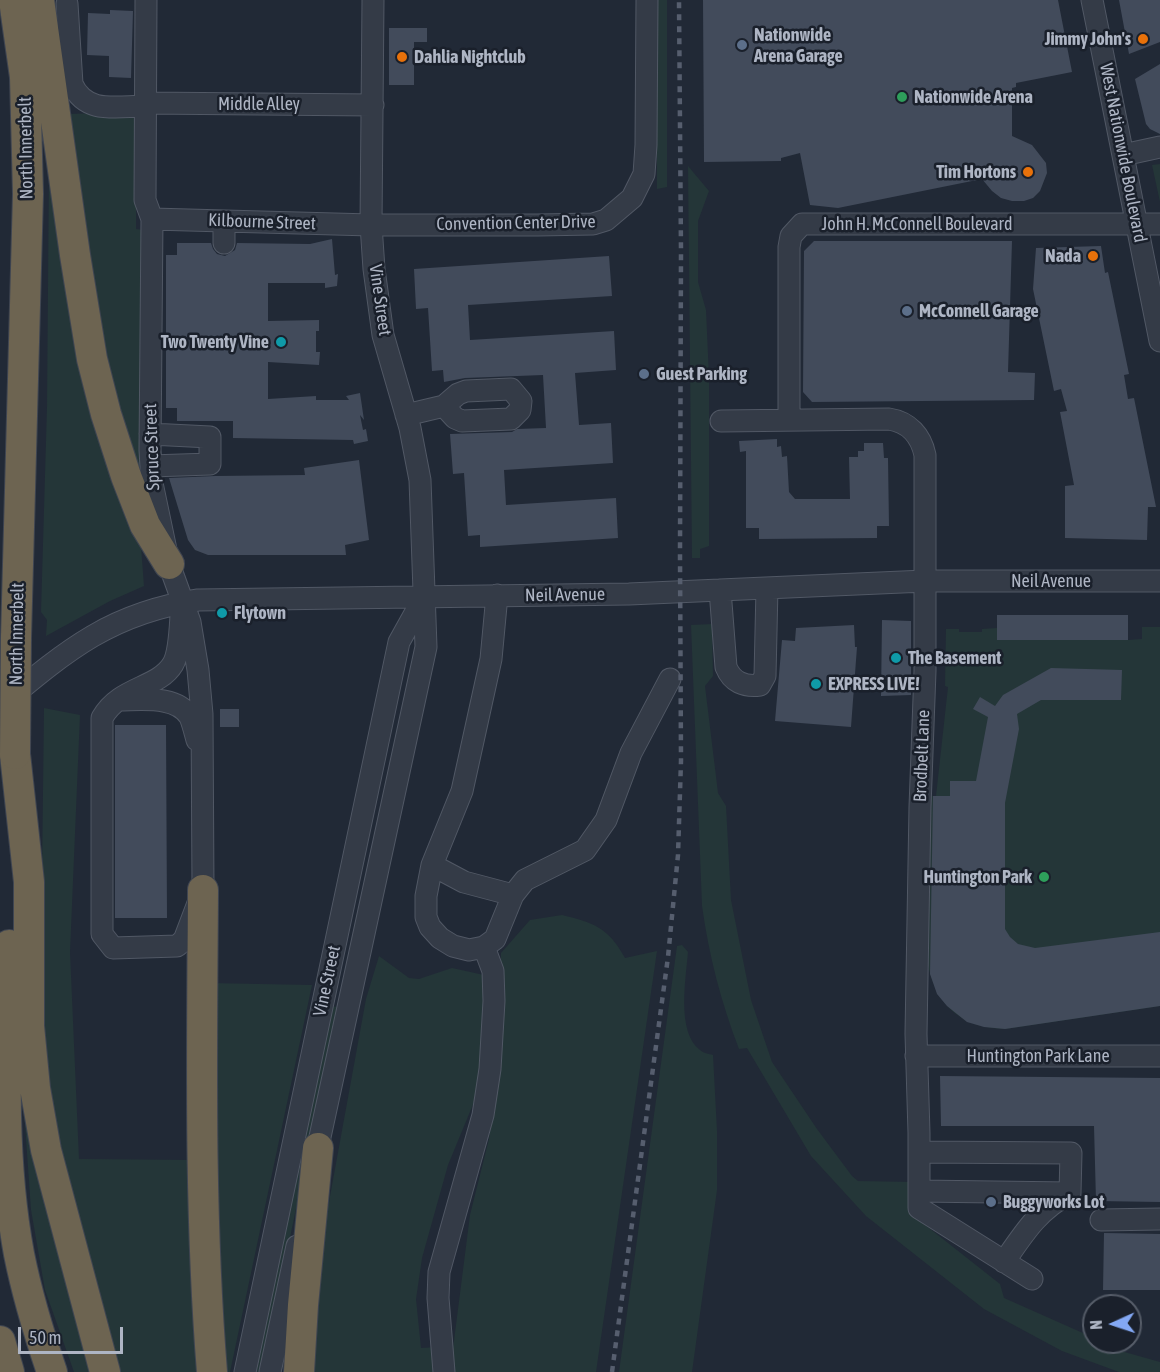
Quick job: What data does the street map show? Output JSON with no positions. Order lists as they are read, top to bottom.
{
  "streets": {
    "highway": ["North Innerbelt"],
    "street": [
      "Middle Alley",
      "West Nationwide Boulevard",
      "Kilbourne Street",
      "Convention Center Drive",
      "John H. McConnell Boulevard",
      "Vine Street",
      "Spruce Street",
      "Neil Avenue",
      "Brodbelt Lane",
      "Huntington Park Lane"
    ]
  },
  "crossings": [
    ["Middle Alley", "Vine Street"],
    ["Middle Alley", "Spruce Street"],
    ["West Nationwide Boulevard", "John H. McConnell Boulevard"],
    ["Kilbourne Street", "Convention Center Drive"],
    ["Kilbourne Street", "Vine Street"],
    ["Kilbourne Street", "Spruce Street"],
    ["Convention Center Drive", "Vine Street"],
    ["John H. McConnell Boulevard", "Brodbelt Lane"],
    ["Vine Street", "Neil Avenue"],
    ["Spruce Street", "Neil Avenue"],
    ["Neil Avenue", "Brodbelt Lane"],
    ["Brodbelt Lane", "Huntington Park Lane"]
  ],
  "places": [
    "Jimmy John's",
    "Nationwide Arena Garage",
    "Dahlia Nightclub",
    "Nationwide Arena",
    "Tim Hortons",
    "Nada",
    "McConnell Garage",
    "Two Twenty Vine",
    "Guest Parking",
    "Flytown",
    "The Basement",
    "EXPRESS LIVE!",
    "Huntington Park",
    "Buggyworks Lot"
  ],
  "scale_bar": "50 m",
  "north": "left"
}
